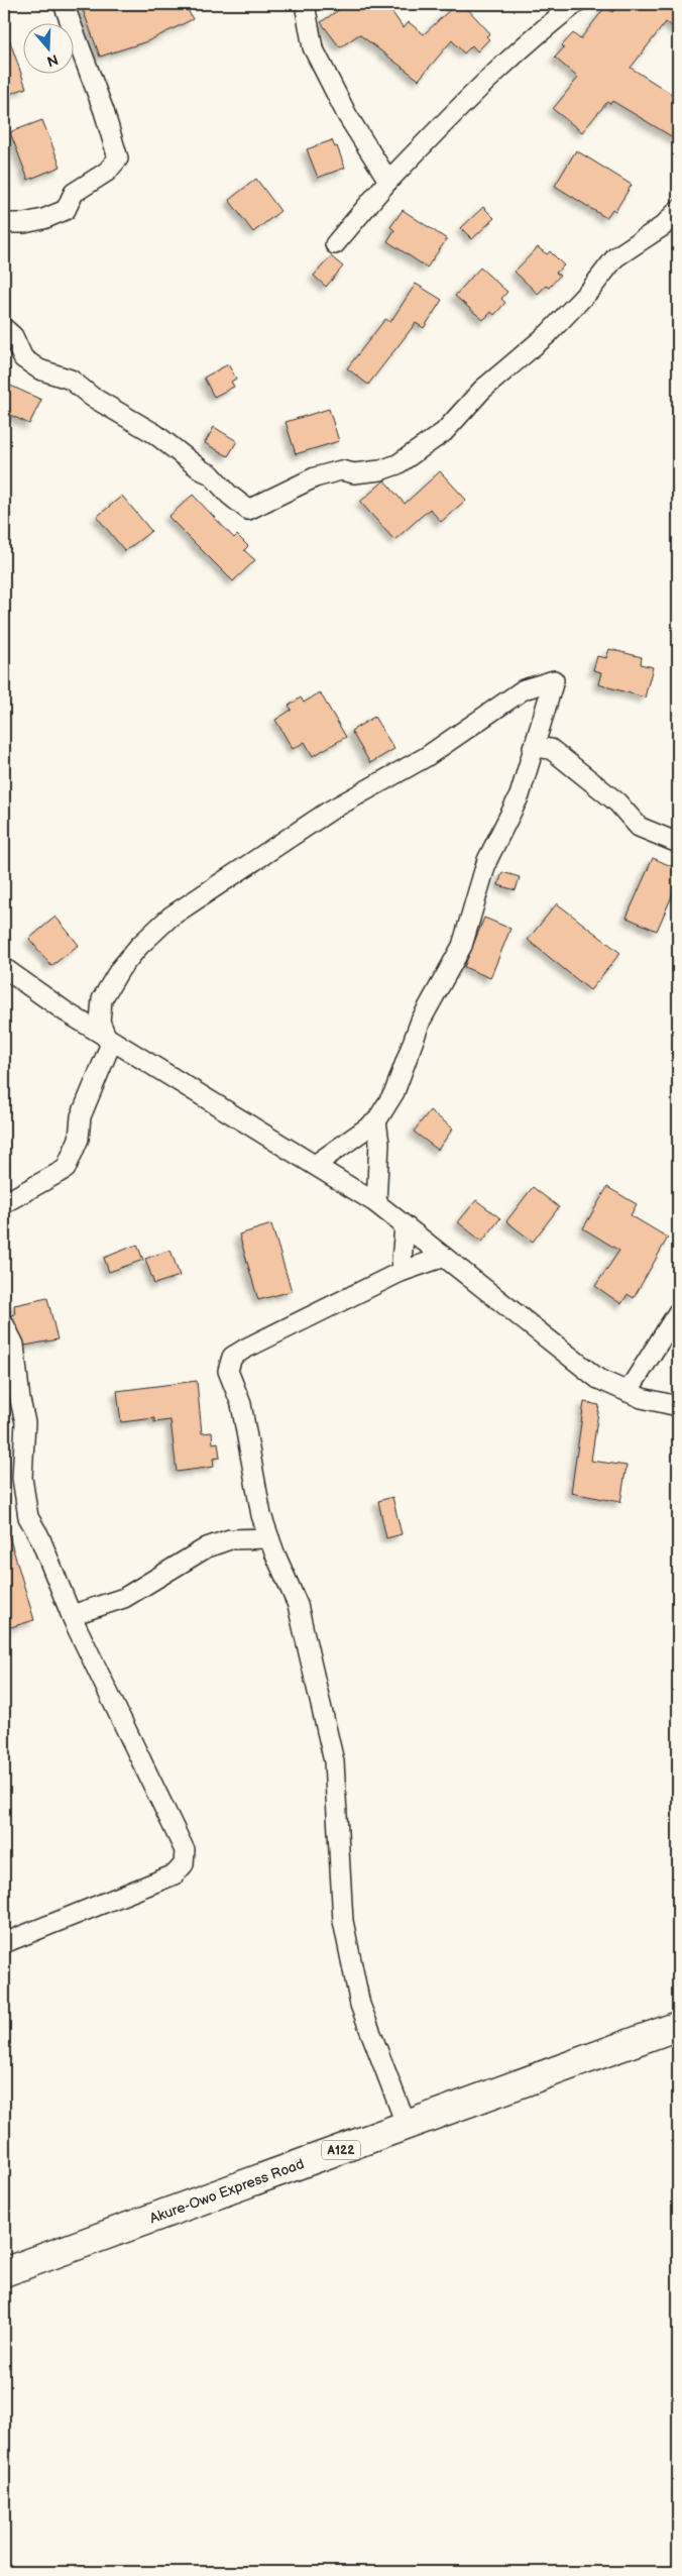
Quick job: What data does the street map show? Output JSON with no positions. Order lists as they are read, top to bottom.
{
  "streets": {
    "highway": ["A122", "Akure-Owo Express Road"]
  },
  "north": "bottom"
}
